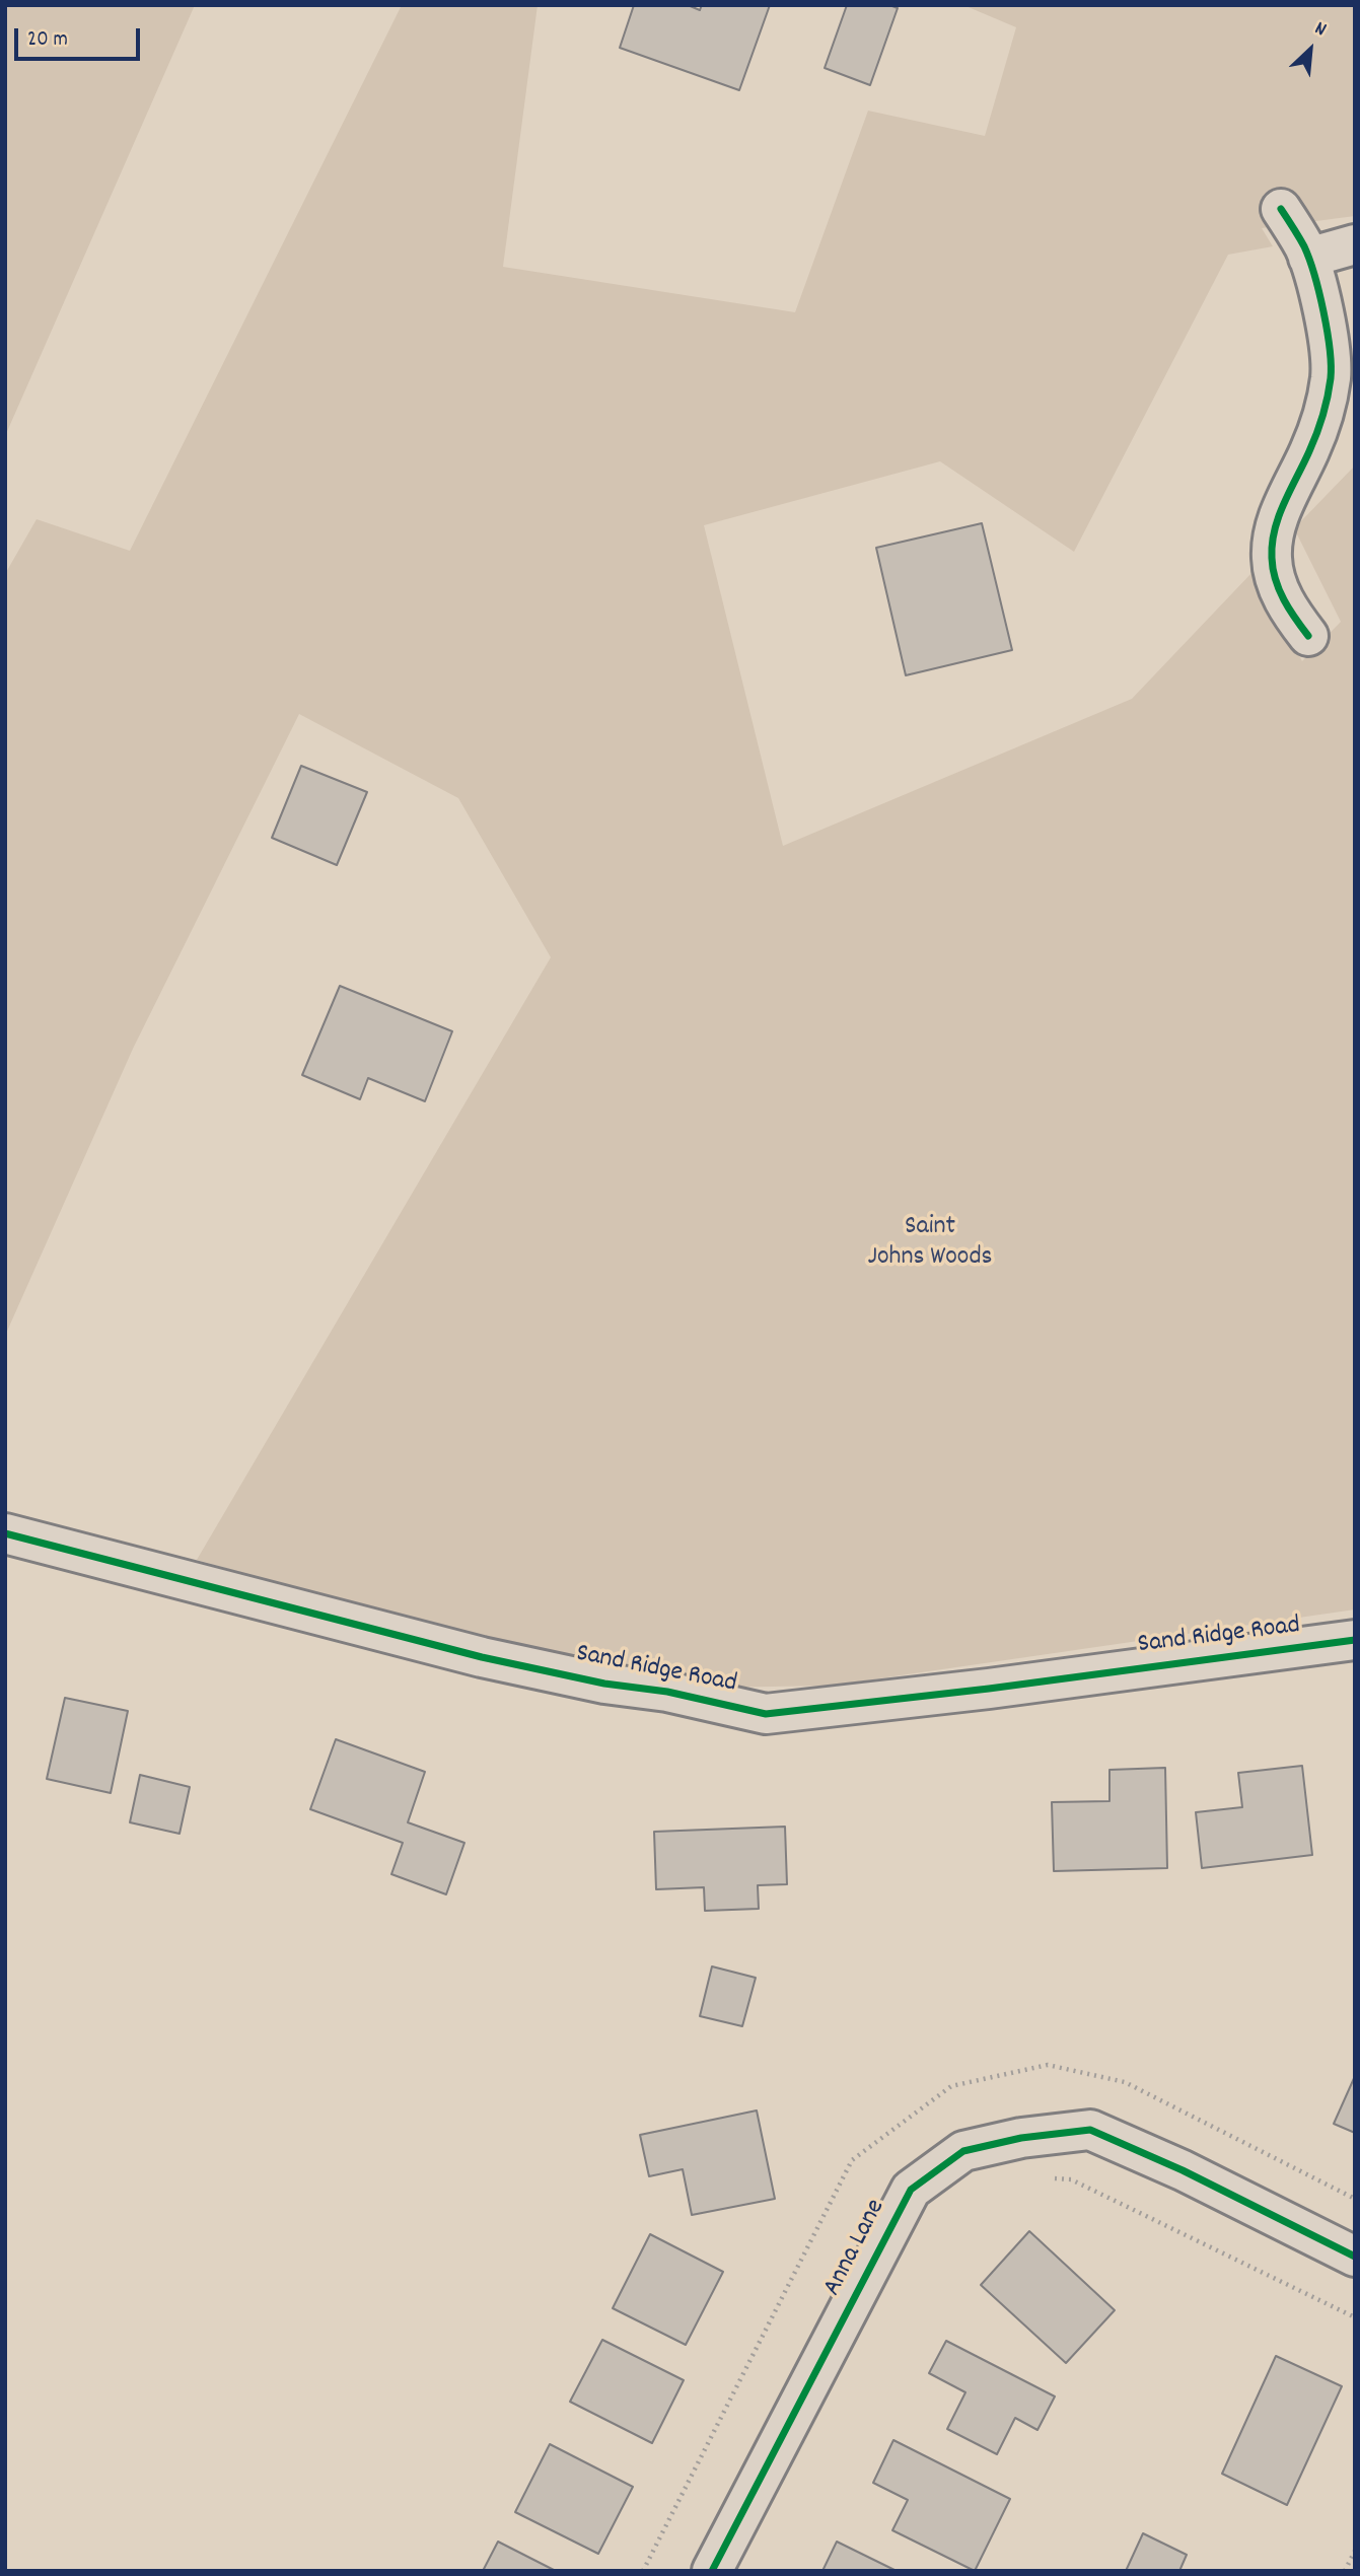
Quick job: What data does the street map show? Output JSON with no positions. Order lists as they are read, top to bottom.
{
  "streets": {
    "street": ["Sand Ridge Road", "Anna Lane"]
  },
  "parks": ["Saint Johns Woods"],
  "scale_bar": "20 m",
  "north": "top right"
}
